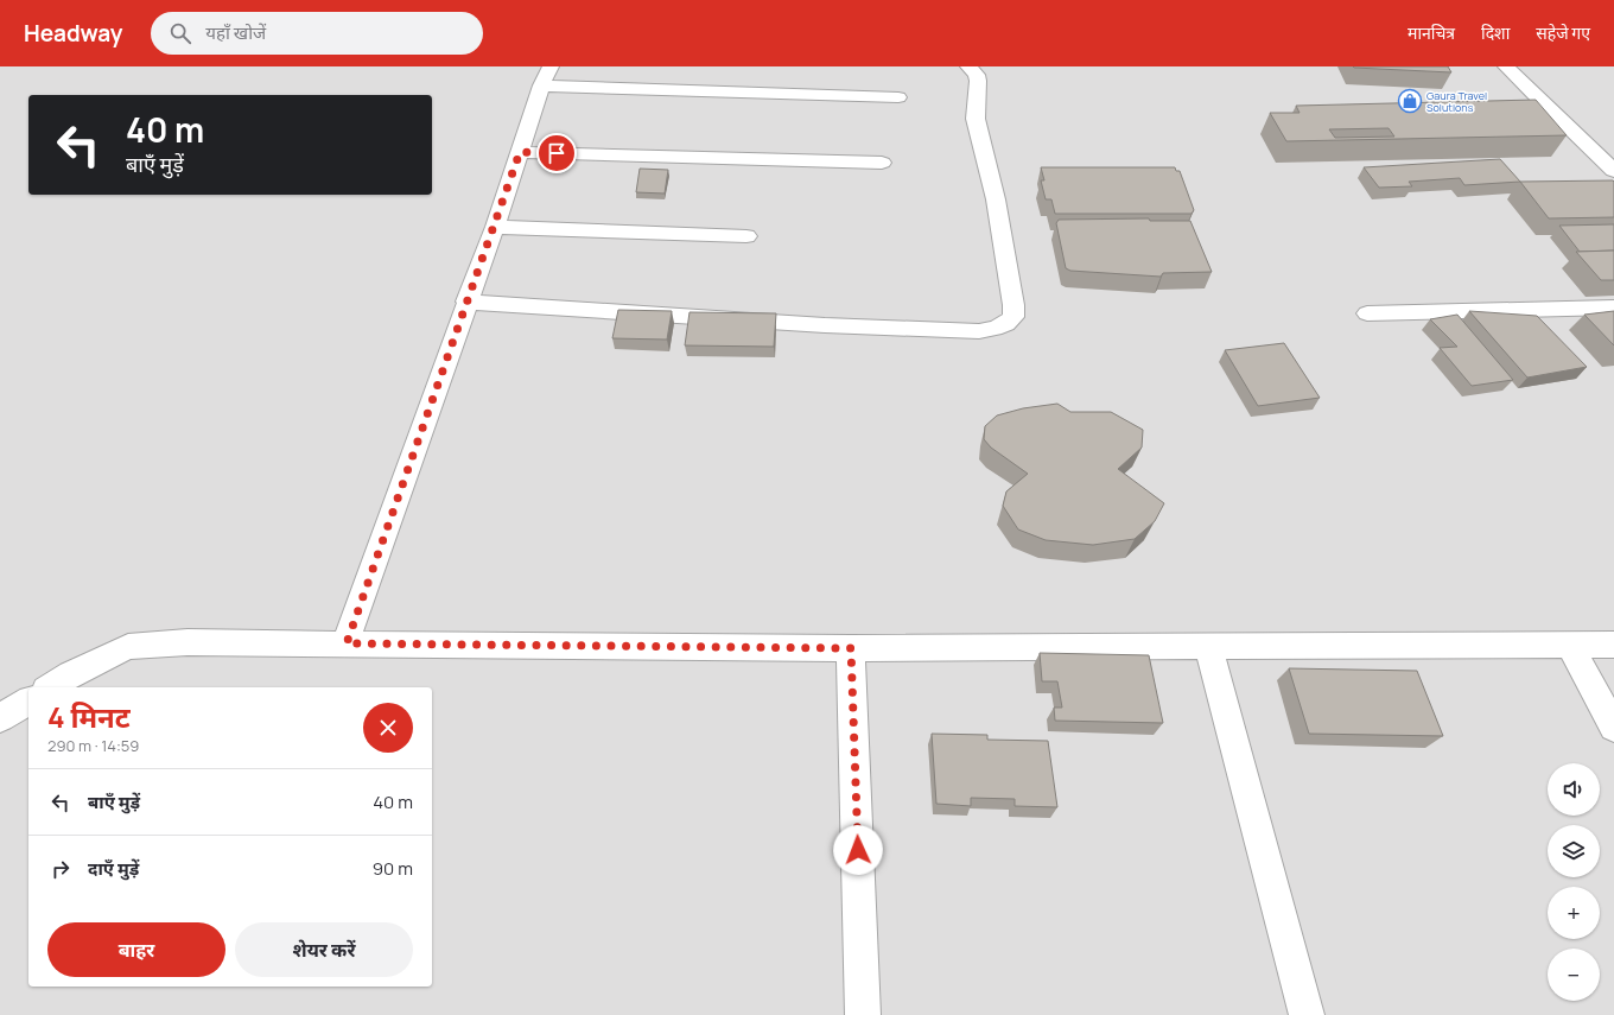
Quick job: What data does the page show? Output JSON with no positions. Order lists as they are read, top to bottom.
{
  "places": {
    "shop": ["Gaura Travel Solutions"]
  },
  "page": {
    "header": "Headway",
    "search": "यहाँ खोजें",
    "nav": ["मानचित्र", "दिशा", "सहेजे गए"],
    "turn": ["40 m", "बाएँ मुड़ें"],
    "heading": ["4 मिनट", "290 m · 14:59"],
    "map_buttons": ["+", "−"],
    "list": [
      {
        "name": "बाएँ मुड़ें",
        "value": "40 m"
      },
      {
        "name": "दाएँ मुड़ें",
        "value": "90 m"
      }
    ],
    "buttons": ["बाहर", "शेयर करें"]
  }
}
